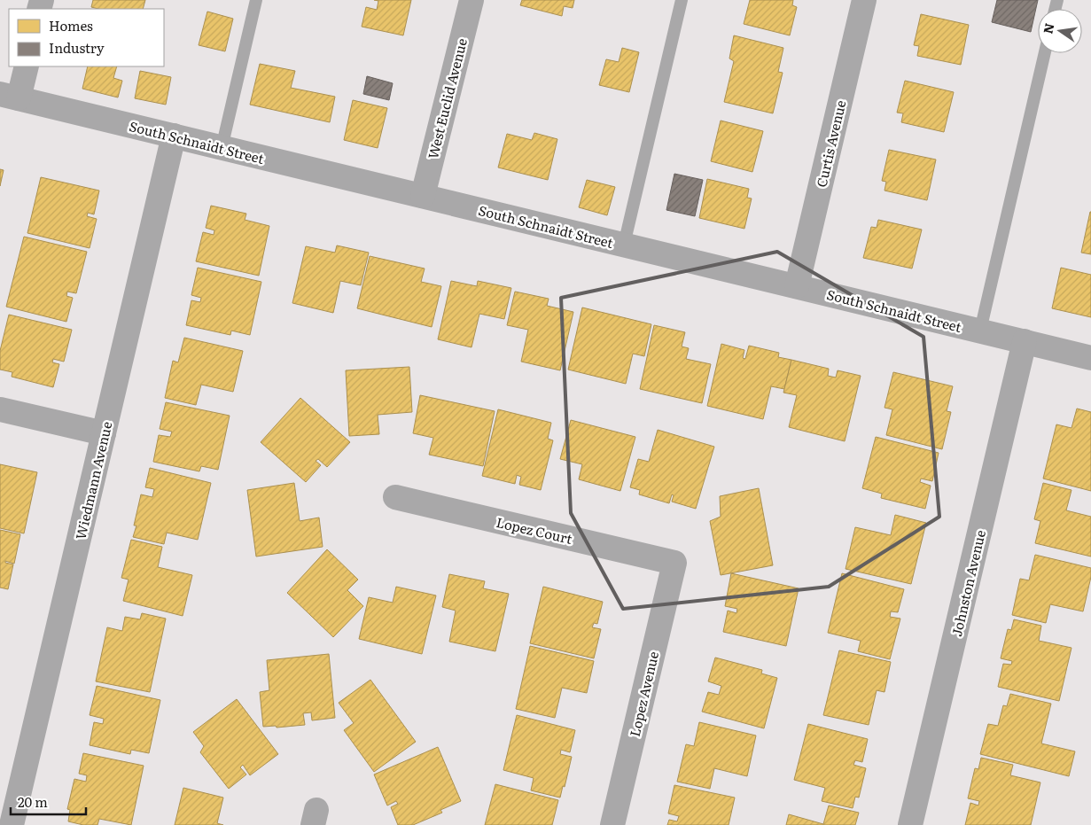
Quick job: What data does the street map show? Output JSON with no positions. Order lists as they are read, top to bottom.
{
  "streets": {
    "street": [
      "West Euclid Avenue",
      "South Schnaidt Street",
      "Curtis Avenue",
      "Wiedmann Avenue",
      "Lopez Court",
      "Johnston Avenue",
      "Lopez Avenue"
    ]
  },
  "crossings": [
    ["West Euclid Avenue", "South Schnaidt Street"],
    ["South Schnaidt Street", "Curtis Avenue"],
    ["South Schnaidt Street", "Wiedmann Avenue"],
    ["South Schnaidt Street", "Johnston Avenue"],
    ["Lopez Court", "Lopez Avenue"]
  ],
  "legend": ["Homes", "Industry"],
  "scale_bar": "20 m",
  "north": "left"
}
